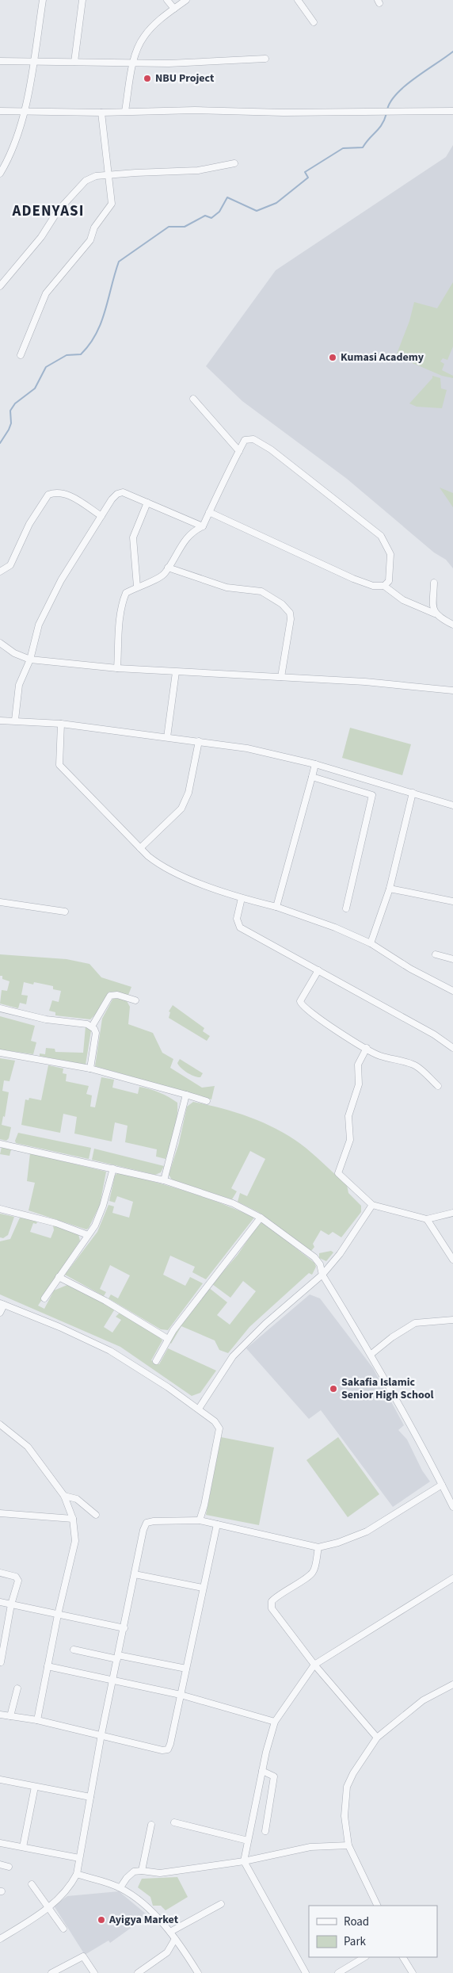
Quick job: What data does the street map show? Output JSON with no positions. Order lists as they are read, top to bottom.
{
  "districts": ["ADENYASI"],
  "places": [
    "NBU Project",
    "Kumasi Academy",
    "Sakafia Islamic Senior High School",
    "Ayigya Market"
  ],
  "legend": ["Road", "Park"]
}
